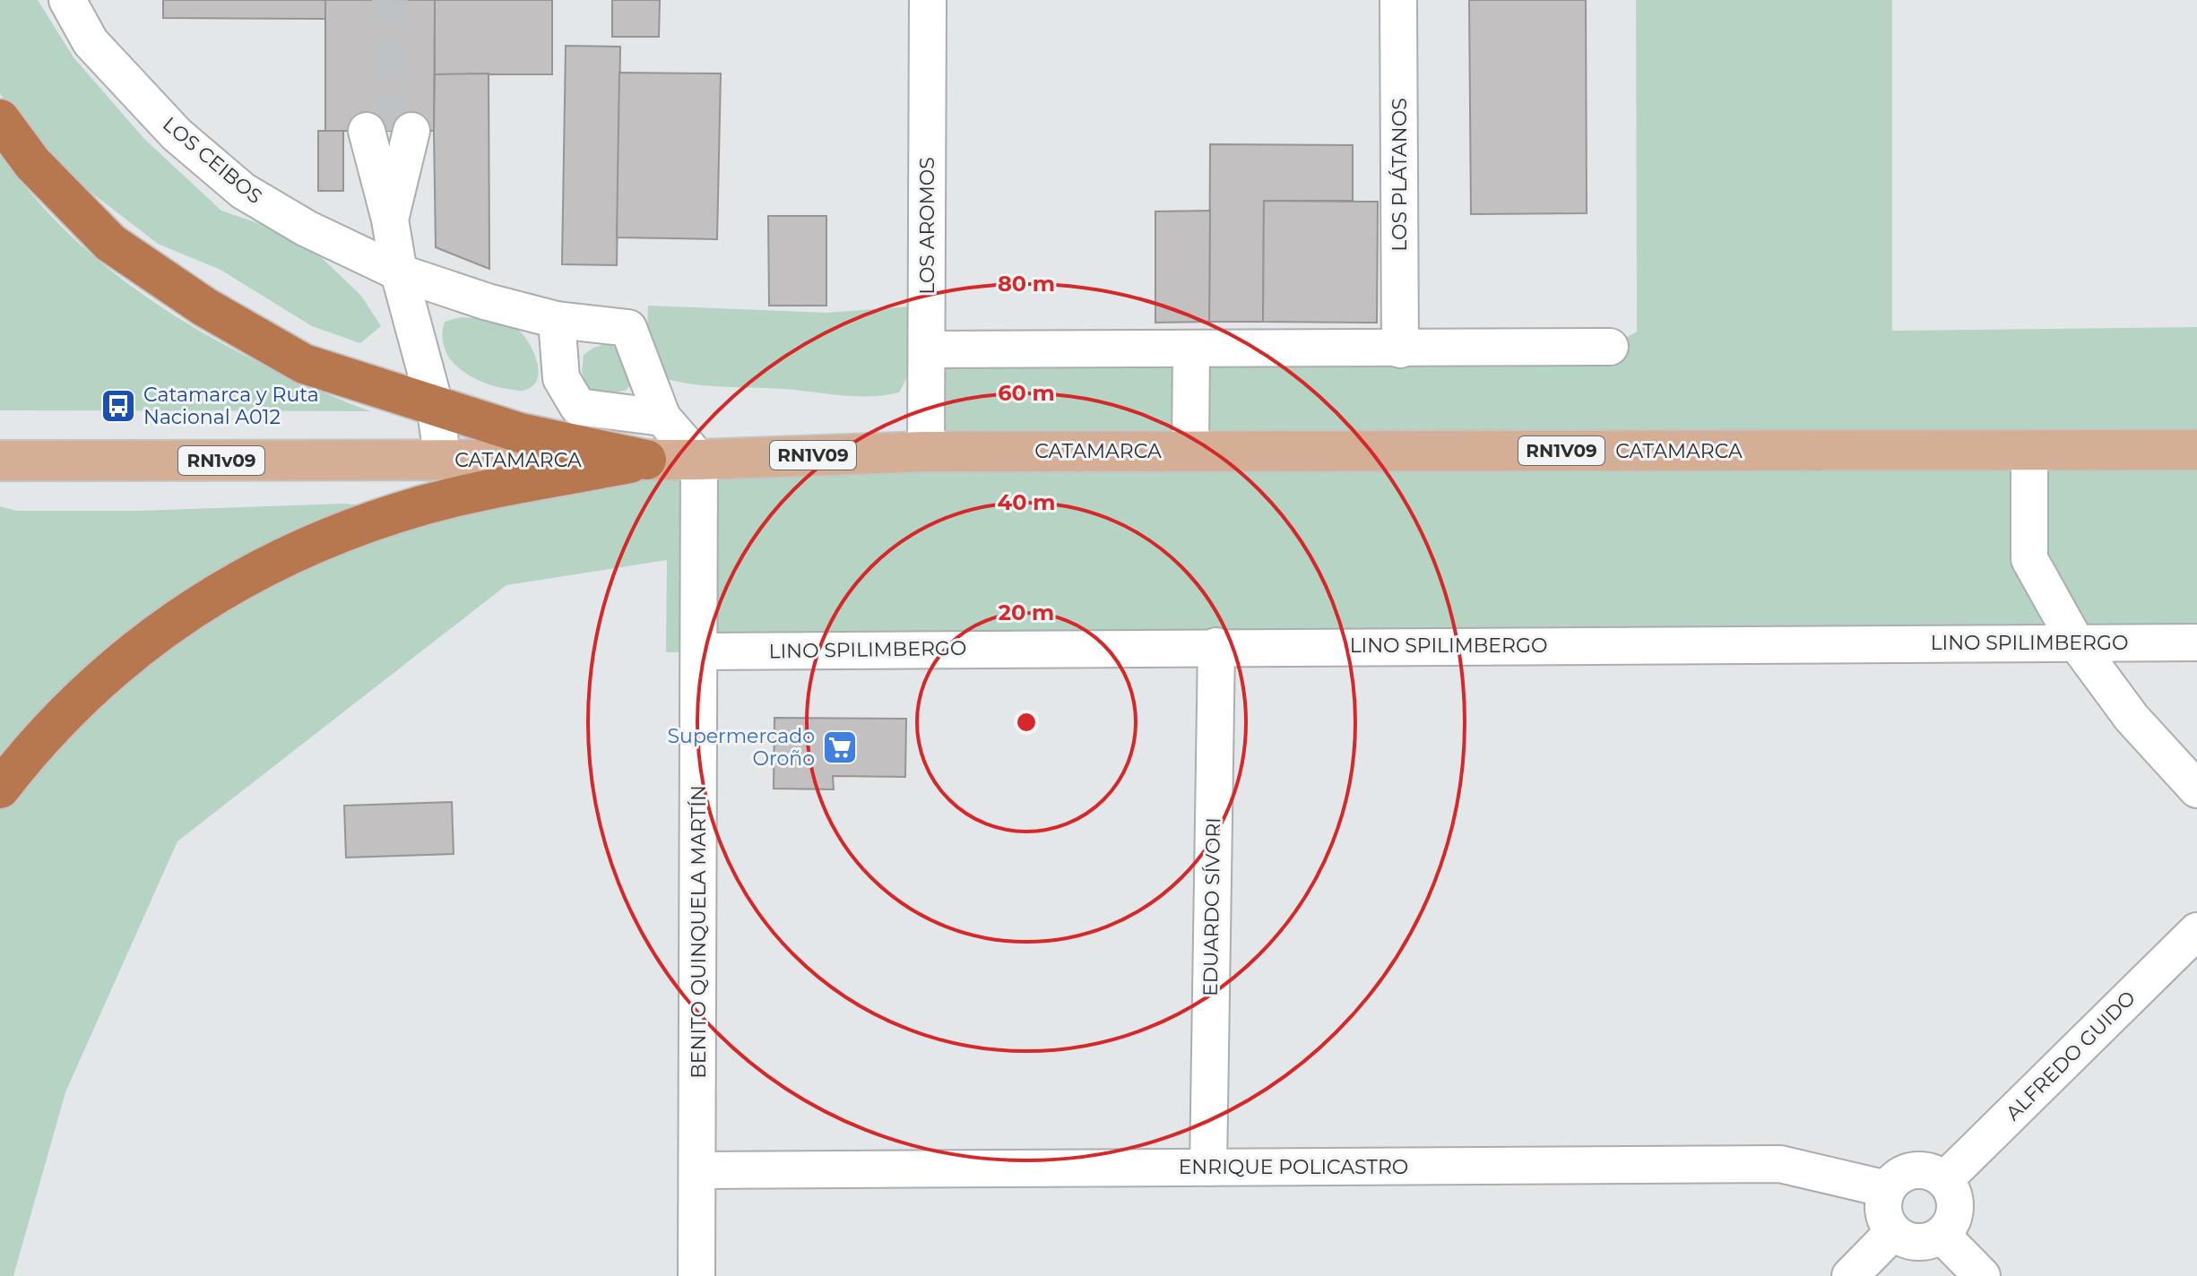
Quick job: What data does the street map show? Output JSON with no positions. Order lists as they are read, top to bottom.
{
  "streets": {
    "main road": ["CATAMARCA", "RN1V09", "RN1v09"],
    "street": [
      "LOS CEIBOS",
      "LOS PLÁTANOS",
      "LOS AROMOS",
      "LINO SPILIMBERGO",
      "EDUARDO SÍVORI",
      "BENITO QUINQUELA MARTÍN",
      "ALFREDO GUIDO",
      "ENRIQUE POLICASTRO"
    ]
  },
  "crossings": [
    ["LOS CEIBOS", "CATAMARCA"],
    ["LOS CEIBOS", "BENITO QUINQUELA MARTÍN"],
    ["LOS AROMOS", "CATAMARCA"],
    ["CATAMARCA", "BENITO QUINQUELA MARTÍN"],
    ["LINO SPILIMBERGO", "EDUARDO SÍVORI"],
    ["LINO SPILIMBERGO", "BENITO QUINQUELA MARTÍN"],
    ["EDUARDO SÍVORI", "ENRIQUE POLICASTRO"],
    ["BENITO QUINQUELA MARTÍN", "ENRIQUE POLICASTRO"],
    ["ALFREDO GUIDO", "ENRIQUE POLICASTRO"]
  ],
  "places": {
    "bus stop": ["Catamarca y Ruta Nacional A012"],
    "supermarket": ["Supermercado Oroño"]
  },
  "rings": [
    "80 m",
    "60 m",
    "40 m",
    "20 m"
  ]
}
